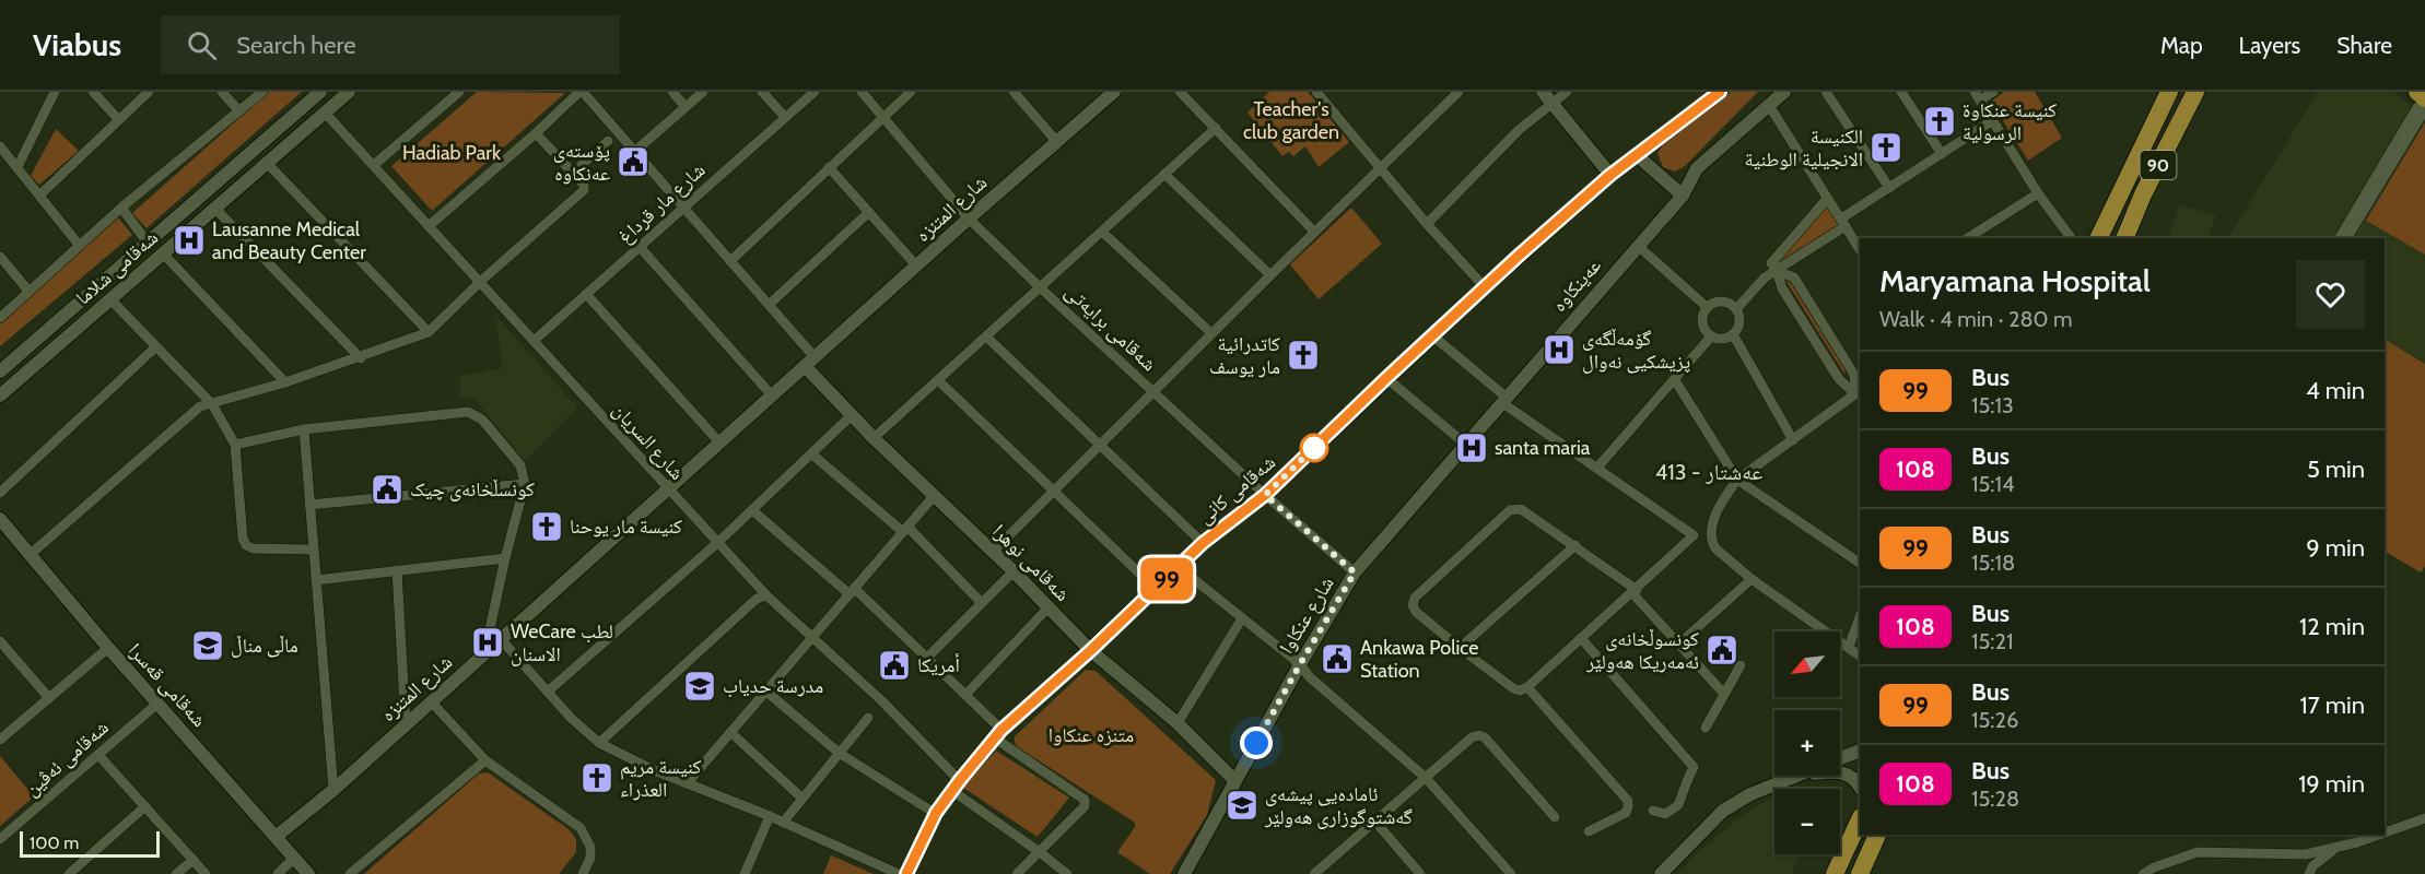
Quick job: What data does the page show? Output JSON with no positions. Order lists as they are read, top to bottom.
{
  "streets": {
    "highway": ["90"],
    "street": [
      "شارع مار قرداغ",
      "شارع المتنزه",
      "شەقامی شلاما",
      "عەینکاوە",
      "شەقامی برایەتی",
      "شارع السريان",
      "شەقامی کانی",
      "شەقامی نوهرا",
      "شارع عنكاوا",
      "شەقامی قەسرا",
      "شەقامی ئەڤین"
    ]
  },
  "crossings": [
    ["شارع مار قرداغ", "شارع السريان"],
    ["شارع المتنزه", "شەقامی برایەتی"],
    ["شارع المتنزه", "شارع السريان"],
    ["شارع المتنزه", "شەقامی نوهرا"],
    ["شارع المتنزه", "شەقامی قەسرا"],
    ["شەقامی شلاما", "شارع السريان"],
    ["عەینکاوە", "شارع عنكاوا"],
    ["شەقامی برایەتی", "شەقامی کانی"],
    ["شەقامی برایەتی", "شارع عنكاوا"],
    ["شارع السريان", "شەقامی کانی"],
    ["شەقامی کانی", "شەقامی نوهرا"],
    ["شەقامی نوهرا", "شارع عنكاوا"],
    ["شەقامی قەسرا", "شەقامی ئەڤین"]
  ],
  "districts": ["عه‌شتار - 413"],
  "parks": ["Teacher's club garden", "Hadiab Park", "متنزه عنكاوا"],
  "places": {
    "church": [
      "كنيسة عنكاوة الرسولية",
      "الكنيسة الانجيلية الوطنية",
      "كاتدرائية مار يوسف",
      "كنيسة مار يوحنا",
      "كنيسة مريم العذراء"
    ],
    "public building": [
      "پۆسته‌ی عه‌نكاوه‌",
      "کونسڵخانەی چیک",
      "کونسوڵخانەی ئەمەریکا هەولێر",
      "Ankawa Police Station",
      "أمريكا"
    ],
    "hospital": [
      "Lausanne Medical and Beauty Center",
      "گۆمەڵگەی پزیشکیی نەوال",
      "santa maria",
      "WeCare لطب الاسنان"
    ],
    "school or university": ["ماڵی مناڵ", "مدرسة حدياب", "ئاماده‌یی پیشه‌ی گه‌شتوگوزاری هه‌ولێر"]
  },
  "lines": ["bus line 99"],
  "scale_bar": "100 m",
  "north": "bottom left",
  "page": {
    "header": "Viabus",
    "search": "Search here",
    "nav": ["Map", "Layers", "Share"],
    "on_map": "99",
    "heading": ["Maryamana Hospital", "Walk · 4 min · 280 m"],
    "list": [
      {
        "mark": "99",
        "name": "Bus",
        "note": "15:13",
        "value": "4 min"
      },
      {
        "mark": "108",
        "name": "Bus",
        "note": "15:14",
        "value": "5 min"
      },
      {
        "mark": "99",
        "name": "Bus",
        "note": "15:18",
        "value": "9 min"
      },
      {
        "mark": "108",
        "name": "Bus",
        "note": "15:21",
        "value": "12 min"
      },
      {
        "mark": "99",
        "name": "Bus",
        "note": "15:26",
        "value": "17 min"
      },
      {
        "mark": "108",
        "name": "Bus",
        "note": "15:28",
        "value": "19 min"
      }
    ],
    "map_buttons": ["+", "−"],
    "scale": "100 m"
  }
}
